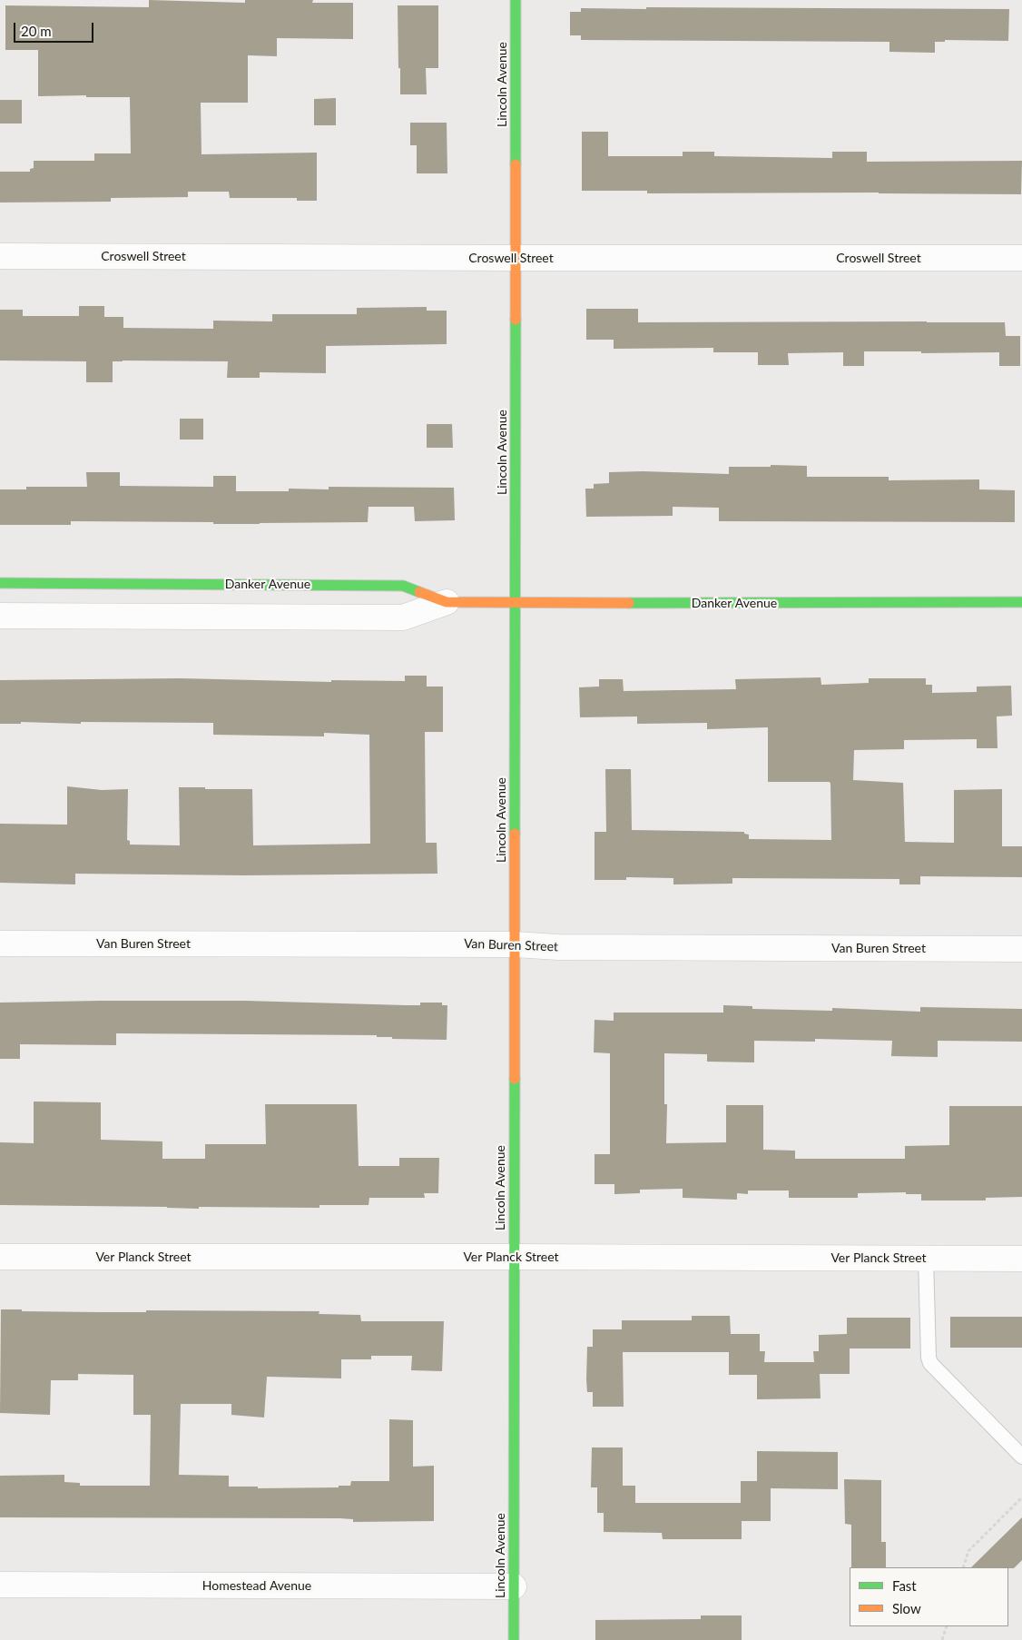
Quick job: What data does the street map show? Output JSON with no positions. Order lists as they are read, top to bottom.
{
  "streets": {
    "street": [
      "Lincoln Avenue",
      "Croswell Street",
      "Danker Avenue",
      "Van Buren Street",
      "Ver Planck Street",
      "Homestead Avenue"
    ]
  },
  "crossings": [
    ["Lincoln Avenue", "Croswell Street"],
    ["Lincoln Avenue", "Danker Avenue"],
    ["Lincoln Avenue", "Van Buren Street"],
    ["Lincoln Avenue", "Ver Planck Street"],
    ["Lincoln Avenue", "Homestead Avenue"]
  ],
  "legend": ["Fast", "Slow"],
  "scale_bar": "20 m"
}
